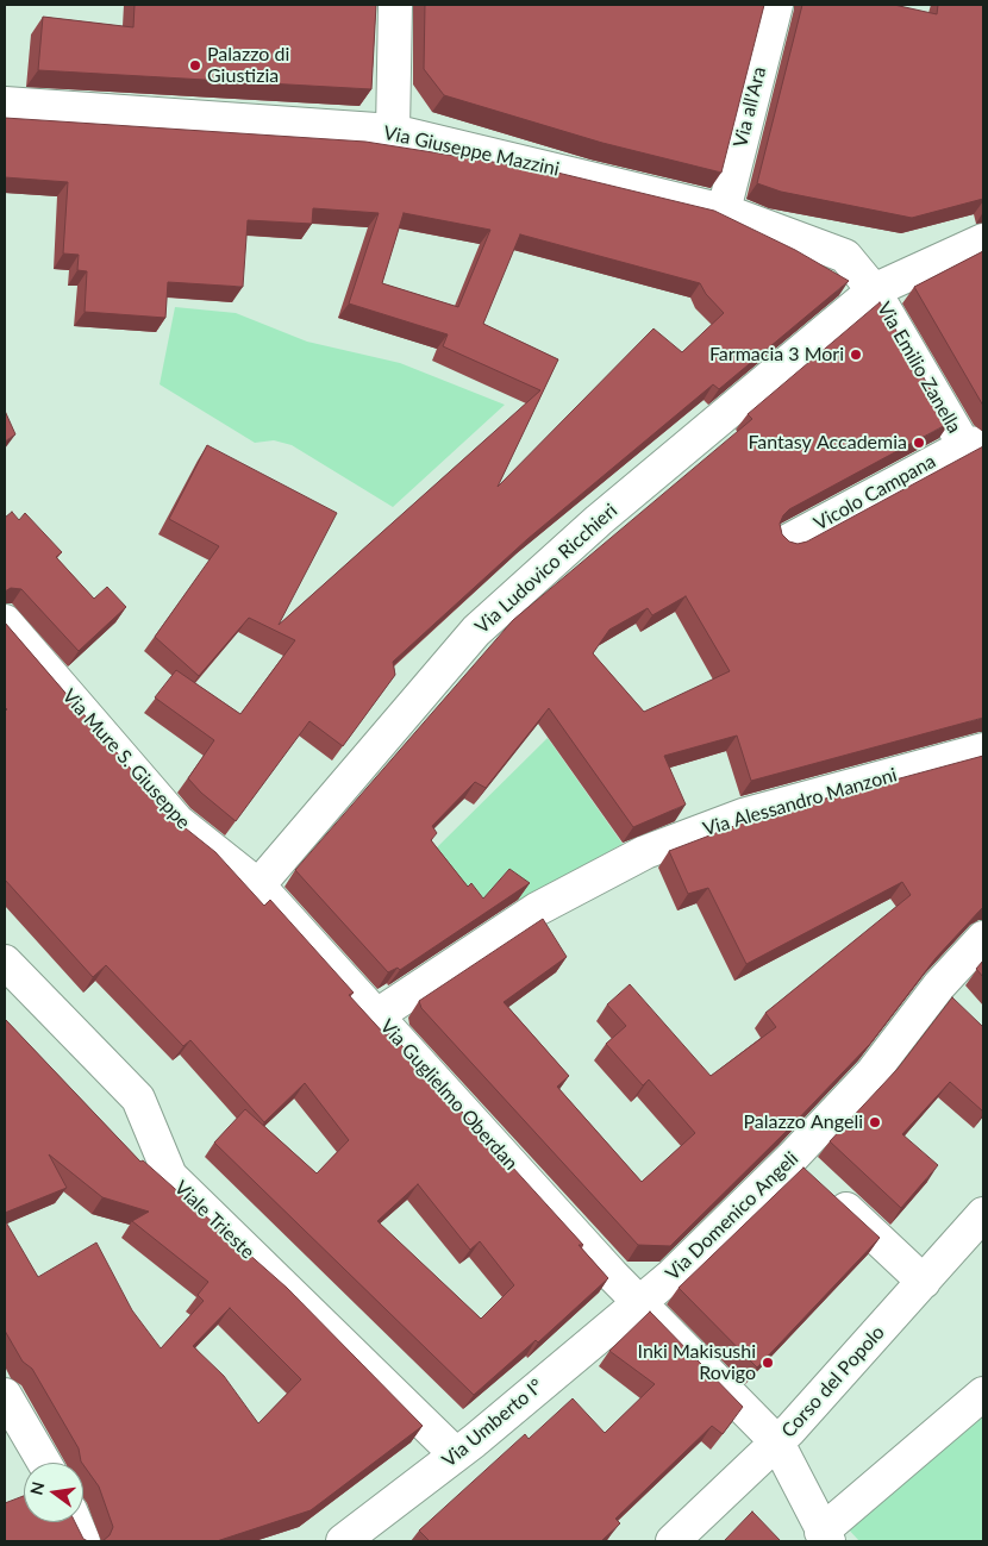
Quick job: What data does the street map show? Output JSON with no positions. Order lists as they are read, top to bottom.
{
  "streets": {
    "street": [
      "Via all'Ara",
      "Via Giuseppe Mazzini",
      "Via Emilio Zanella",
      "Vicolo Campana",
      "Via Ludovico Ricchieri",
      "Via Mure S. Giuseppe",
      "Via Alessandro Manzoni",
      "Via Guglielmo Oberdan",
      "Via Domenico Angeli",
      "Viale Trieste",
      "Corso del Popolo",
      "Via Umberto I°"
    ]
  },
  "crossings": [
    ["Via all'Ara", "Via Giuseppe Mazzini"],
    ["Via Giuseppe Mazzini", "Via Emilio Zanella"],
    ["Via Giuseppe Mazzini", "Via Ludovico Ricchieri"],
    ["Via Emilio Zanella", "Vicolo Campana"],
    ["Via Emilio Zanella", "Via Ludovico Ricchieri"],
    ["Via Ludovico Ricchieri", "Via Mure S. Giuseppe"],
    ["Via Ludovico Ricchieri", "Via Guglielmo Oberdan"],
    ["Via Mure S. Giuseppe", "Via Guglielmo Oberdan"],
    ["Via Alessandro Manzoni", "Via Guglielmo Oberdan"],
    ["Via Guglielmo Oberdan", "Via Domenico Angeli"],
    ["Via Guglielmo Oberdan", "Corso del Popolo"],
    ["Via Guglielmo Oberdan", "Via Umberto I°"],
    ["Via Domenico Angeli", "Via Umberto I°"],
    ["Viale Trieste", "Via Umberto I°"]
  ],
  "places": [
    "Palazzo di Giustizia",
    "Farmacia 3 Mori",
    "Fantasy Accademia",
    "Palazzo Angeli",
    "Inki Makisushi Rovigo"
  ],
  "north": "left"
}
